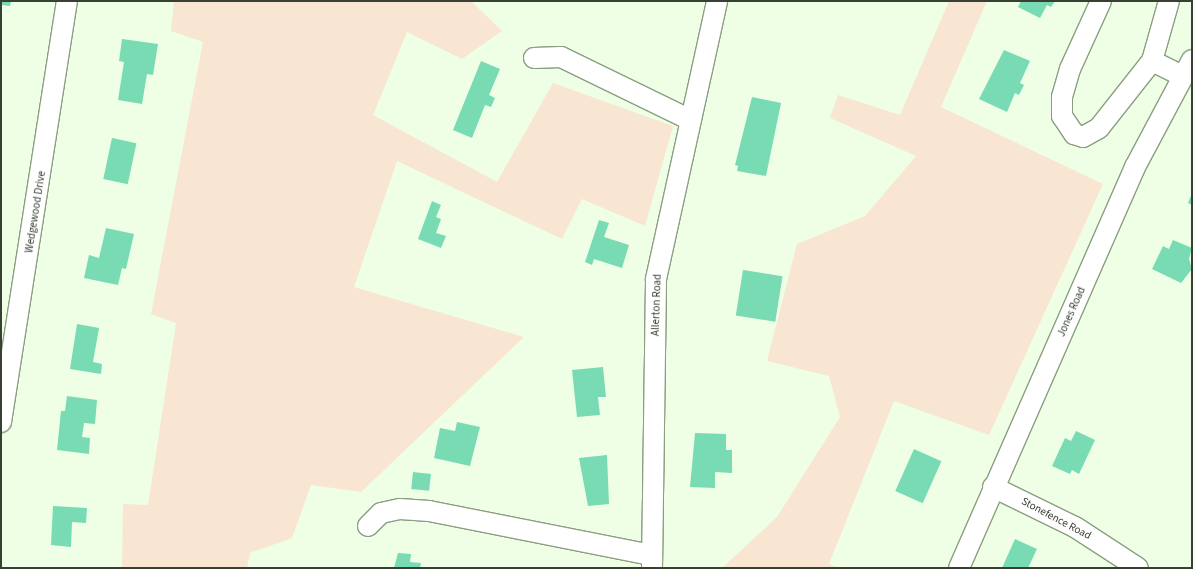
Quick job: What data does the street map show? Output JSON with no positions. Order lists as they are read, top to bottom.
{
  "streets": {
    "street": [
      "Wedgewood Drive",
      "Allerton Road",
      "Jones Road",
      "Stonefence Road"
    ]
  },
  "crossings": [
    ["Jones Road", "Stonefence Road"]
  ]
}
